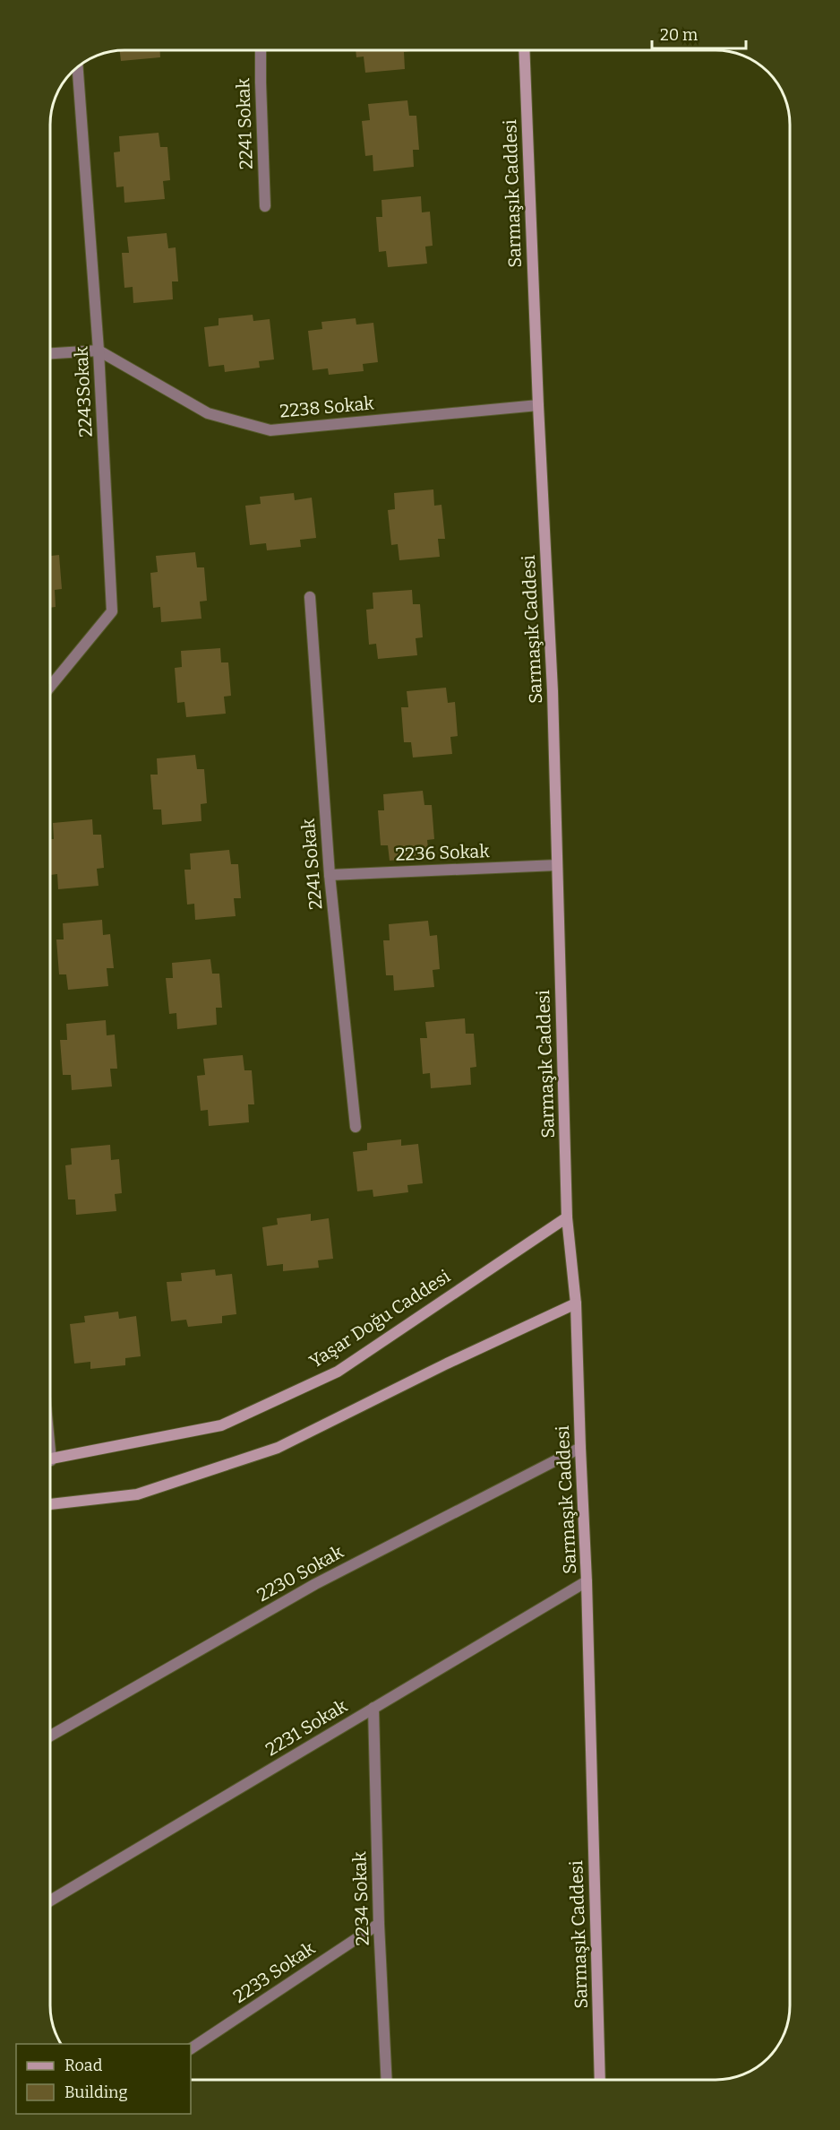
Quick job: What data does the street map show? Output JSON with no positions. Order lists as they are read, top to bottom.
{
  "streets": {
    "main road": ["Sarmaşık Caddesi", "Yaşar Doğu Caddesi"],
    "street": [
      "2241 Sokak",
      "2243Sokak",
      "2238 Sokak",
      "2236 Sokak",
      "2230 Sokak",
      "2231 Sokak",
      "2234 Sokak",
      "2233 Sokak"
    ]
  },
  "crossings": [
    ["2241 Sokak", "2236 Sokak"],
    ["Sarmaşık Caddesi", "2238 Sokak"],
    ["Sarmaşık Caddesi", "2236 Sokak"],
    ["Sarmaşık Caddesi", "Yaşar Doğu Caddesi"],
    ["Sarmaşık Caddesi", "2230 Sokak"],
    ["Sarmaşık Caddesi", "2231 Sokak"],
    ["2243Sokak", "2238 Sokak"],
    ["2231 Sokak", "2234 Sokak"],
    ["2234 Sokak", "2233 Sokak"]
  ],
  "legend": ["Road", "Building"],
  "scale_bar": "20 m"
}
